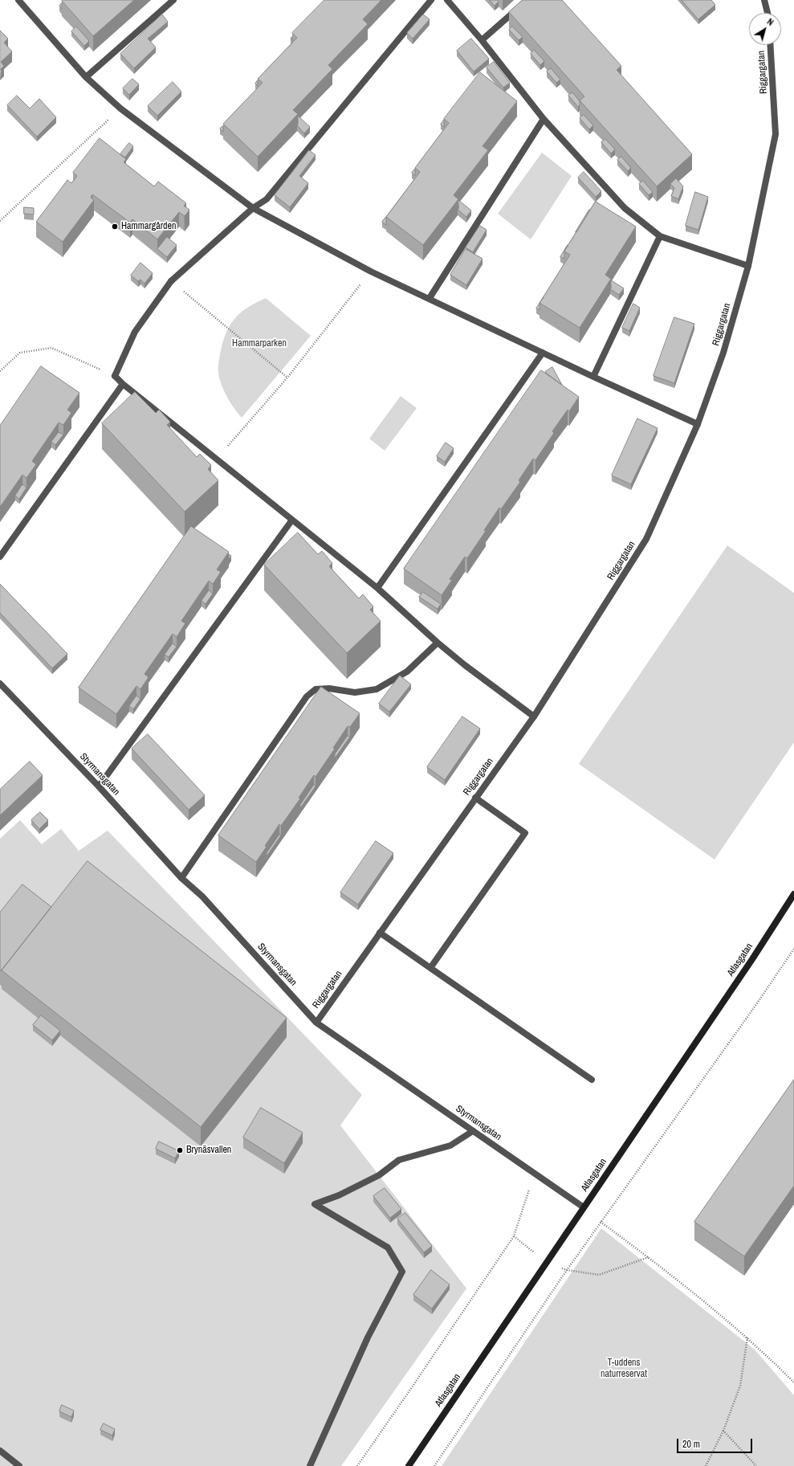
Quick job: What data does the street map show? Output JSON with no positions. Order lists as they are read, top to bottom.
{
  "streets": {
    "street": ["Riggargatan", "Styrmansgatan", "Atlasgatan"]
  },
  "crossings": [
    ["Riggargatan", "Styrmansgatan"],
    ["Styrmansgatan", "Atlasgatan"]
  ],
  "parks": ["Hammarparken", "T-uddens naturreservat"],
  "places": ["Hammargården", "Brynäsvallen"],
  "scale_bar": "20 m",
  "north": "top right"
}
